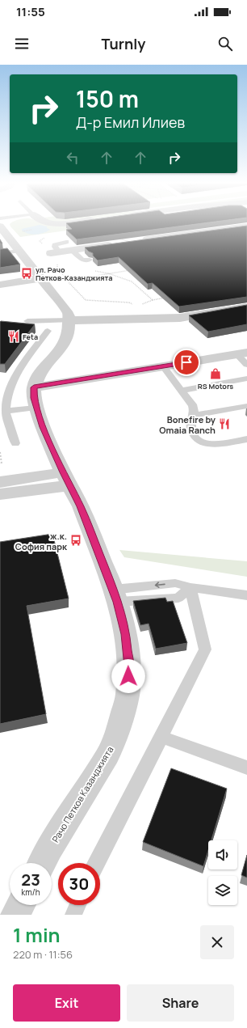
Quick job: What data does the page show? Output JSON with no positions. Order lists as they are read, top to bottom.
{
  "streets": {
    "street": ["Рачо Петков Казанджията"]
  },
  "places": {
    "bus stop": ["ул. Рачо Петков-Казанджията", "ж.к. София парк"],
    "restaurant": ["Feta", "Bonefire by Omaia Ranch"],
    "shop": ["RS Motors"]
  },
  "page": {
    "status": "11:55",
    "header": "Turnly",
    "turn": ["150 m", "Д-р Емил Илиев"],
    "speed": "23 km/h",
    "limit": "30",
    "heading": ["1 min", "220 m · 11:56"],
    "buttons": ["Exit", "Share"]
  }
}
